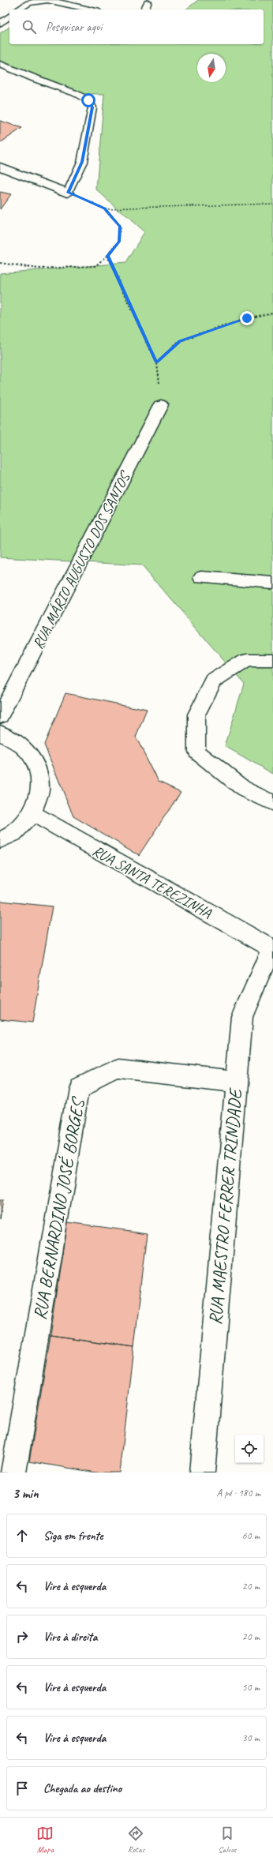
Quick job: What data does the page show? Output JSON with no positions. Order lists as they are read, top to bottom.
{
  "streets": {
    "street": [
      "RUA MÁRIO AUGUSTO DOS SANTOS",
      "RUA SANTA TEREZINHA",
      "RUA MAESTRO FERRER TRINDADE",
      "RUA BERNARDINO JOSÉ BORGES"
    ]
  },
  "crossings": [
    ["RUA SANTA TEREZINHA", "RUA MAESTRO FERRER TRINDADE"],
    ["RUA MAESTRO FERRER TRINDADE", "RUA BERNARDINO JOSÉ BORGES"]
  ],
  "north": "bottom",
  "page": {
    "search": "Pesquisar aqui",
    "heading": ["3 min", "A pé · 180 m"],
    "list": [
      ["Siga em frente", "60 m"],
      ["Vire à esquerda", "20 m"],
      ["Vire à direita", "20 m"],
      ["Vire à esquerda", "50 m"],
      ["Vire à esquerda", "30 m"],
      "Chegada ao destino"
    ],
    "nav": ["Mapa", "Rotas", "Salvos"]
  }
}
